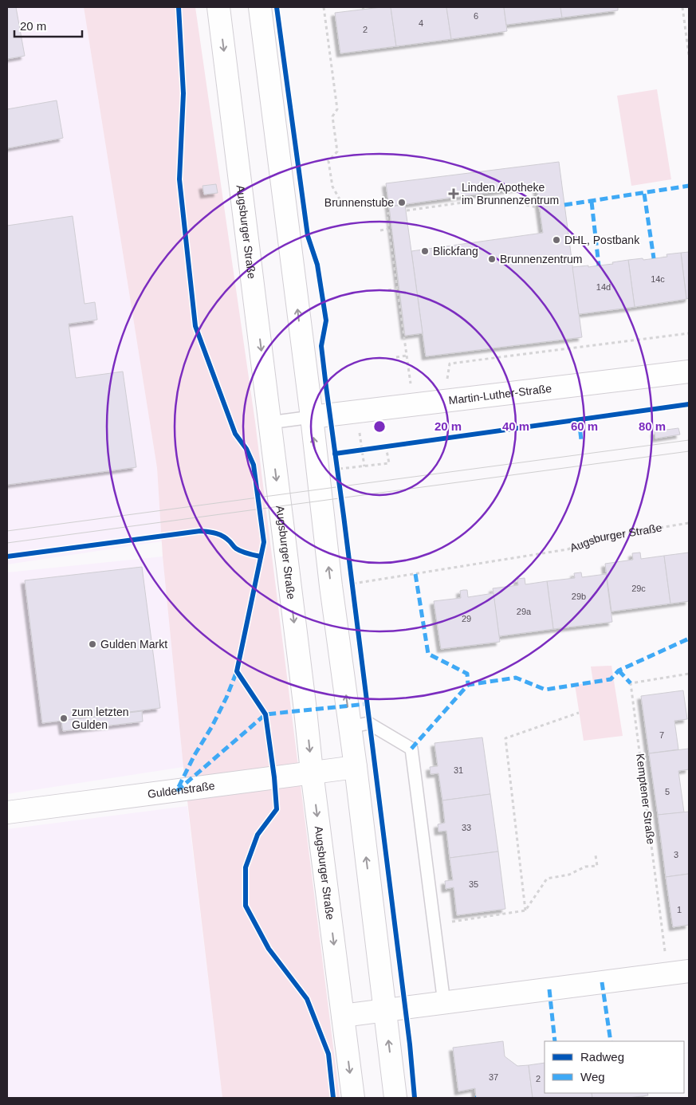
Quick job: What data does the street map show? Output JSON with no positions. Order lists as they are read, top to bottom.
{
  "streets": {
    "street": ["Augsburger Straße", "Martin-Luther-Straße", "Guldenstraße"],
    "path": ["Kemptener Straße"]
  },
  "crossings": [
    ["Augsburger Straße", "Guldenstraße"]
  ],
  "places": {
    "health": ["Linden Apotheke im Brunnenzentrum"],
    "other": [
      "Brunnenstube",
      "DHL, Postbank",
      "Blickfang",
      "Brunnenzentrum",
      "Gulden Markt",
      "zum letzten Gulden"
    ]
  },
  "house_numbers": [
    "6",
    "4",
    "2",
    "14c",
    "14d",
    "29c",
    "29b",
    "29a",
    "29",
    "7",
    "31",
    "5",
    "33",
    "3",
    "35",
    "1",
    "37",
    "2"
  ],
  "legend": ["Radweg", "Weg"],
  "scale_bar": "20 m",
  "rings": [
    "20 m",
    "40 m",
    "60 m",
    "80 m"
  ]
}
